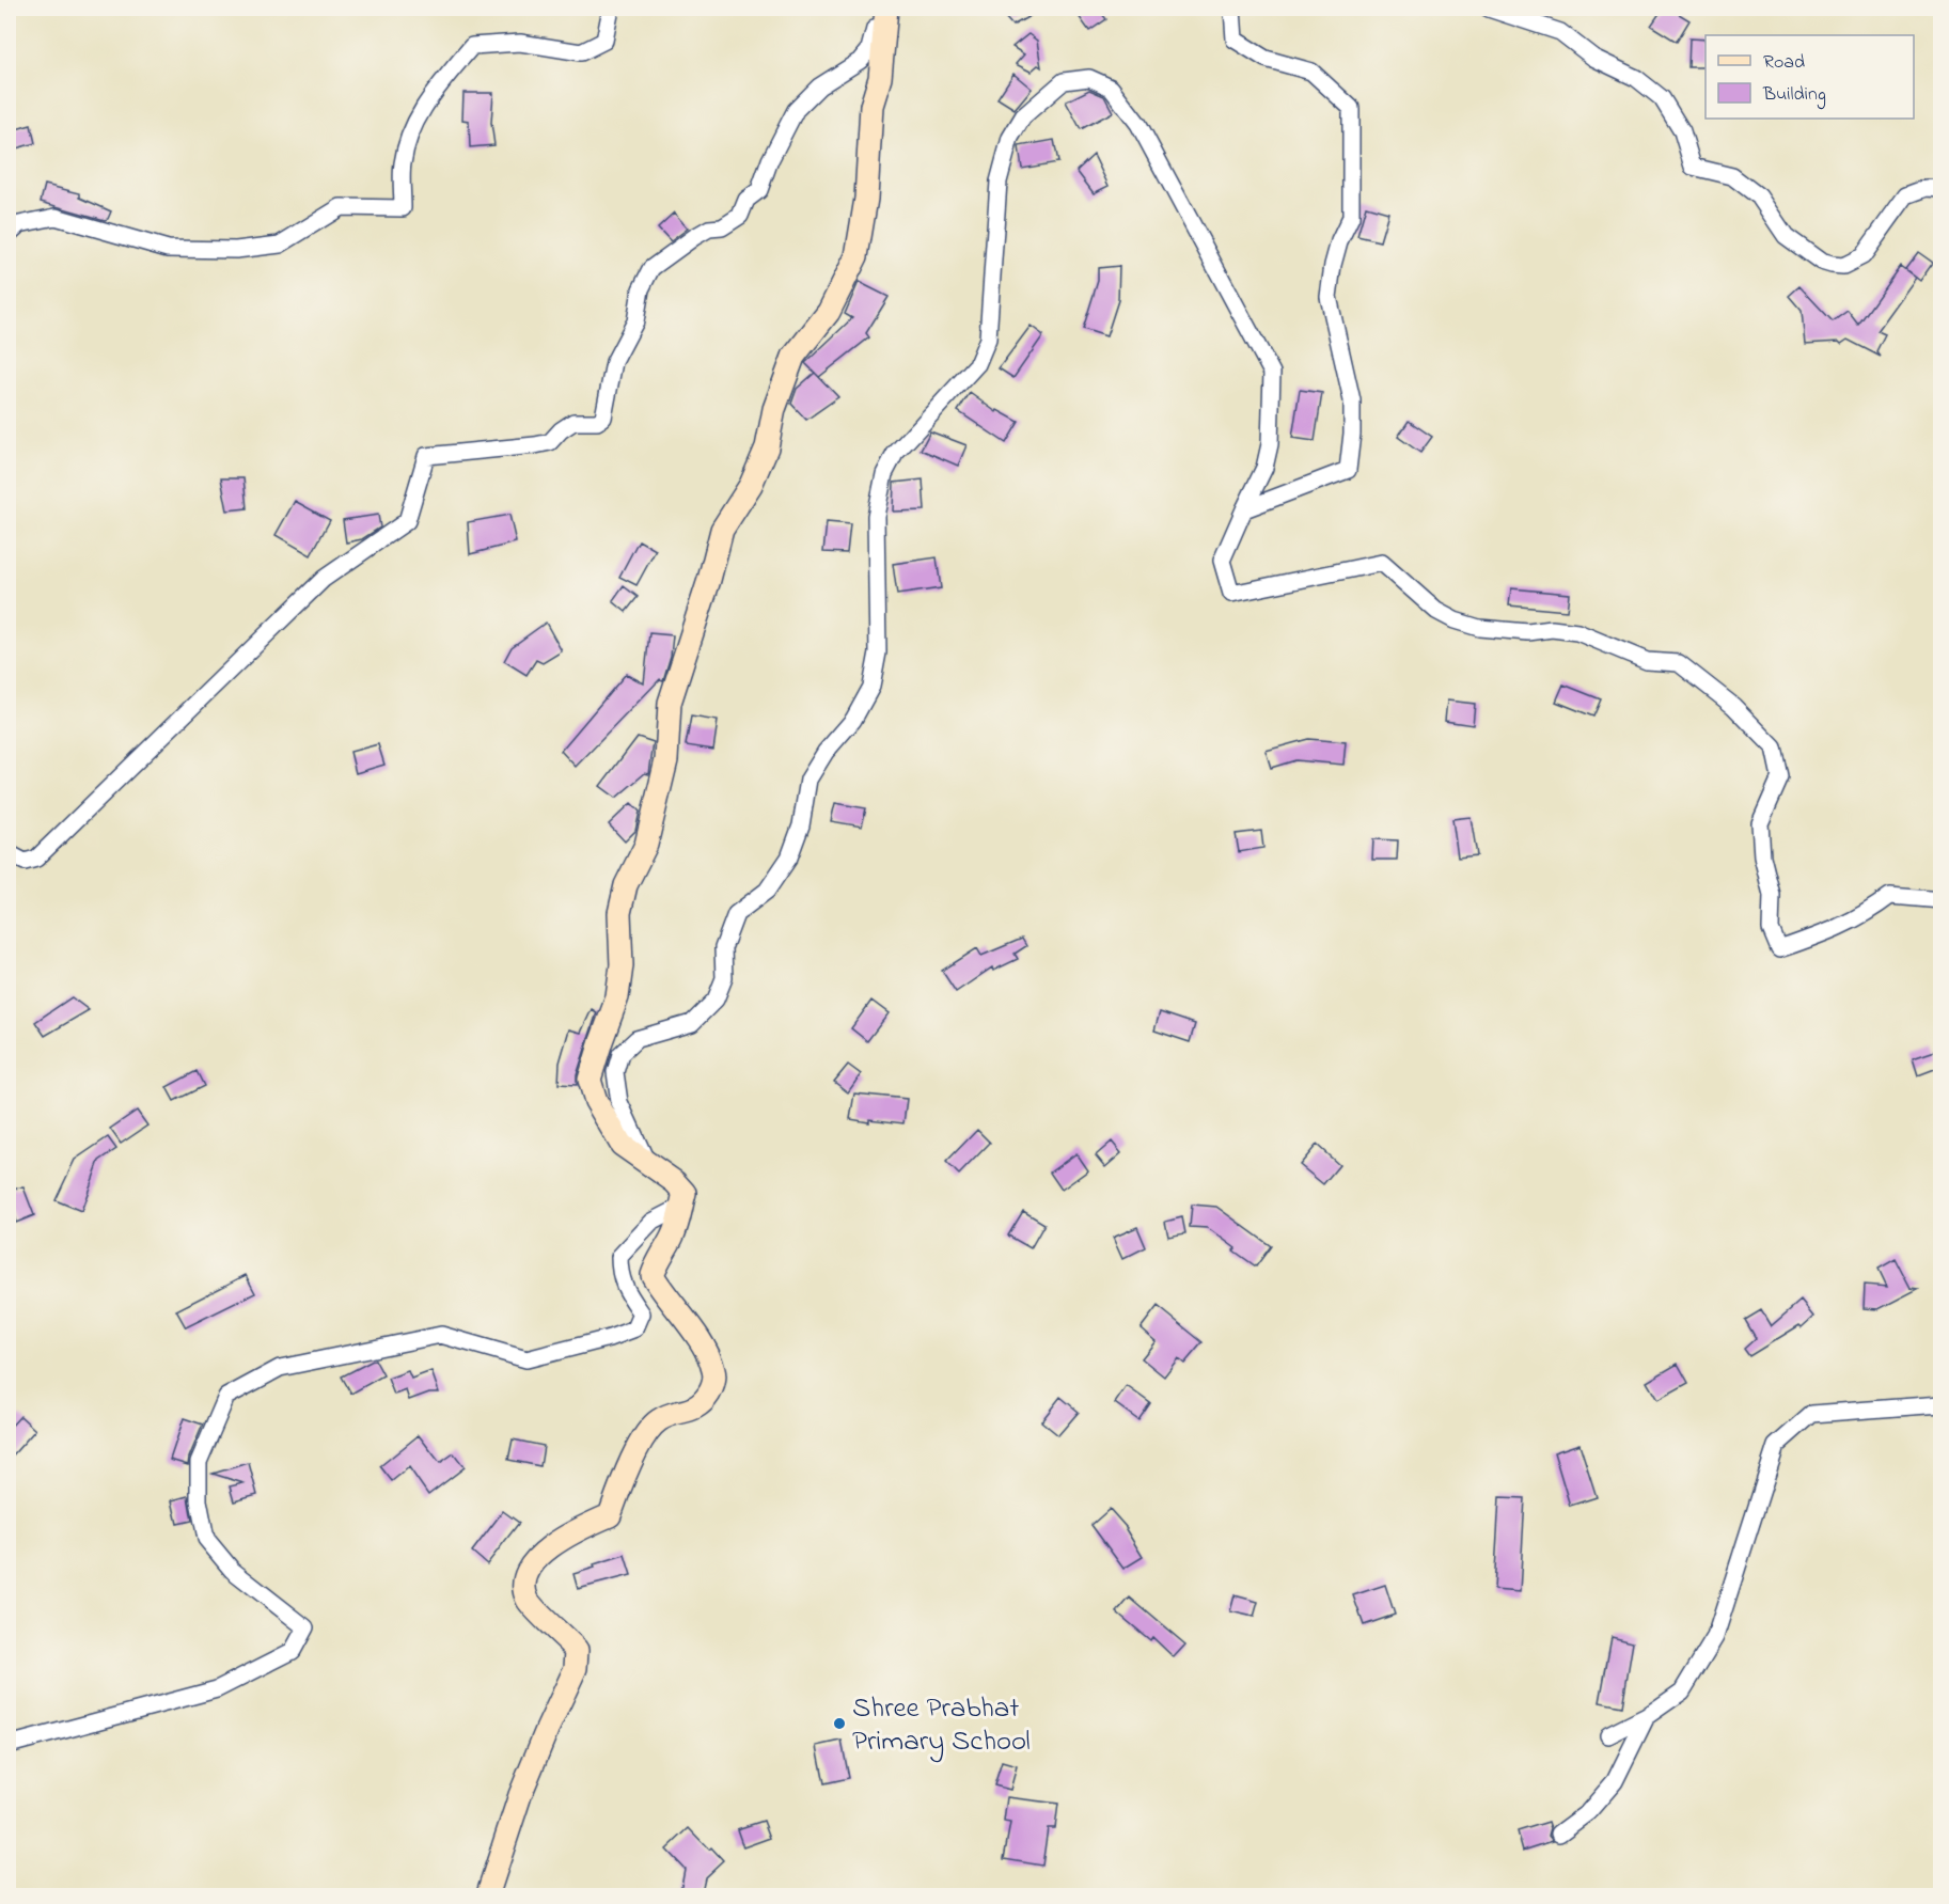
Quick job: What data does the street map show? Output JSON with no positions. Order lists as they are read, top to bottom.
{
  "places": ["Shree Prabhat Primary School"],
  "legend": ["Road", "Building"]
}
